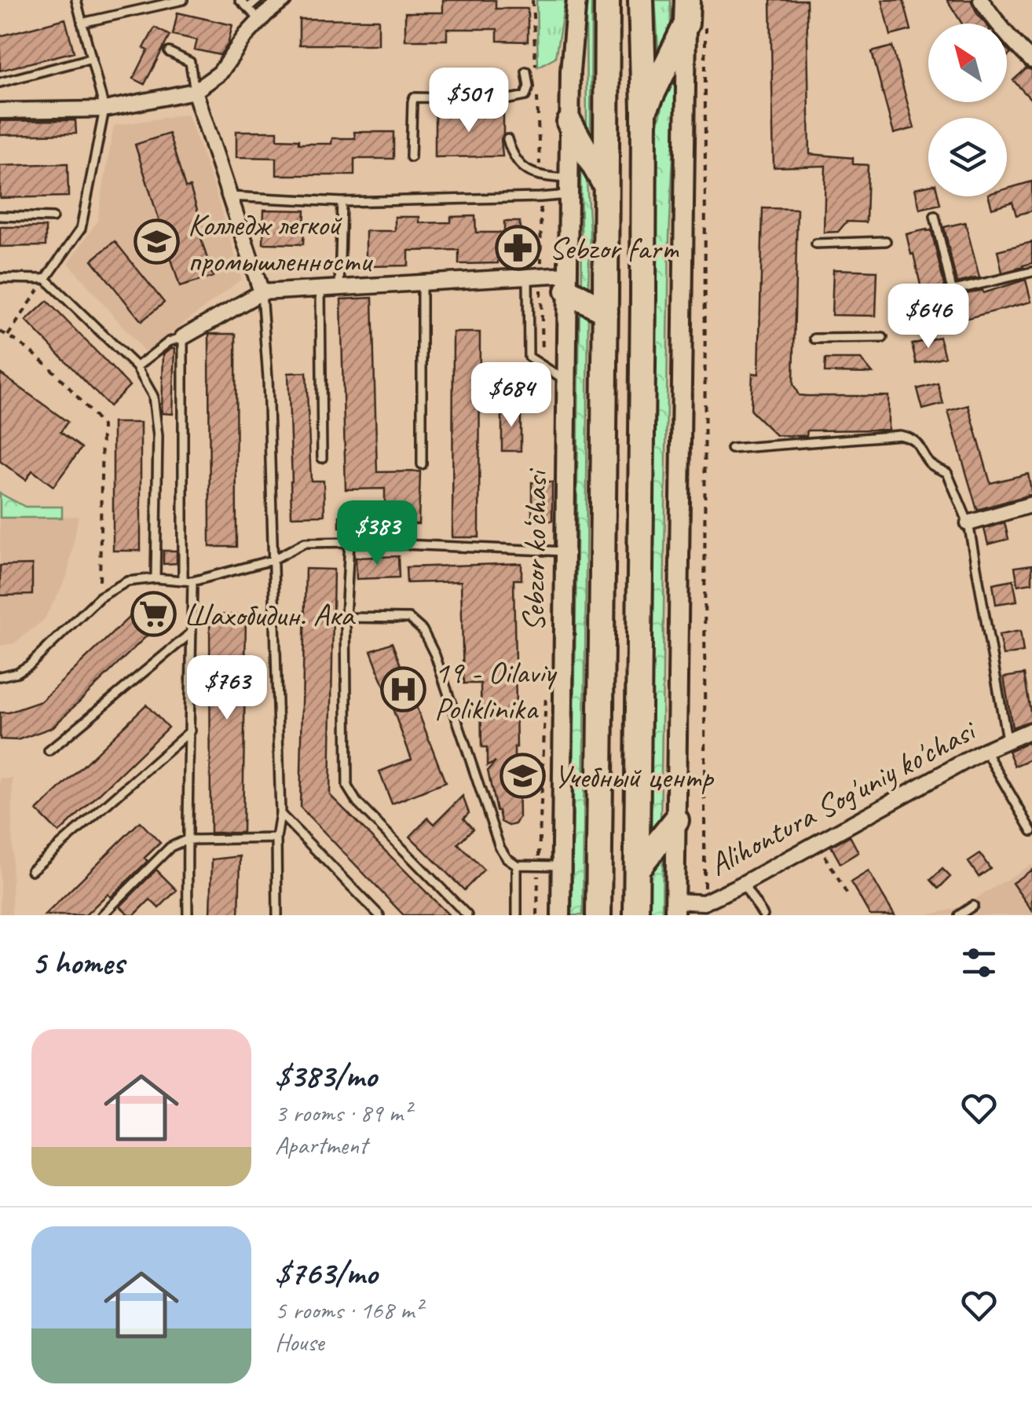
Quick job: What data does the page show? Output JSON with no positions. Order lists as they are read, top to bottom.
{
  "streets": {
    "street": ["Sebzor ko‘chasi", "Alihontura Sog'uniy ko'chasi"]
  },
  "places": {
    "school or university": ["Колледж легкой промышленности", "Учебный центр"],
    "pharmacy": ["Sebzor farm"],
    "supermarket": ["Шахобидин. Ака"],
    "hospital": ["19 - Oilaviy Poliklinika"]
  },
  "north": "top left",
  "page": {
    "price": [
      "$501",
      "$646",
      "$684",
      "$383",
      "$763"
    ],
    "heading": "5 homes",
    "list": [
      {
        "name": "$383/mo",
        "note": "3 rooms · 89 m² · Apartment"
      },
      {
        "name": "$763/mo",
        "note": "5 rooms · 168 m² · House"
      }
    ]
  }
}
